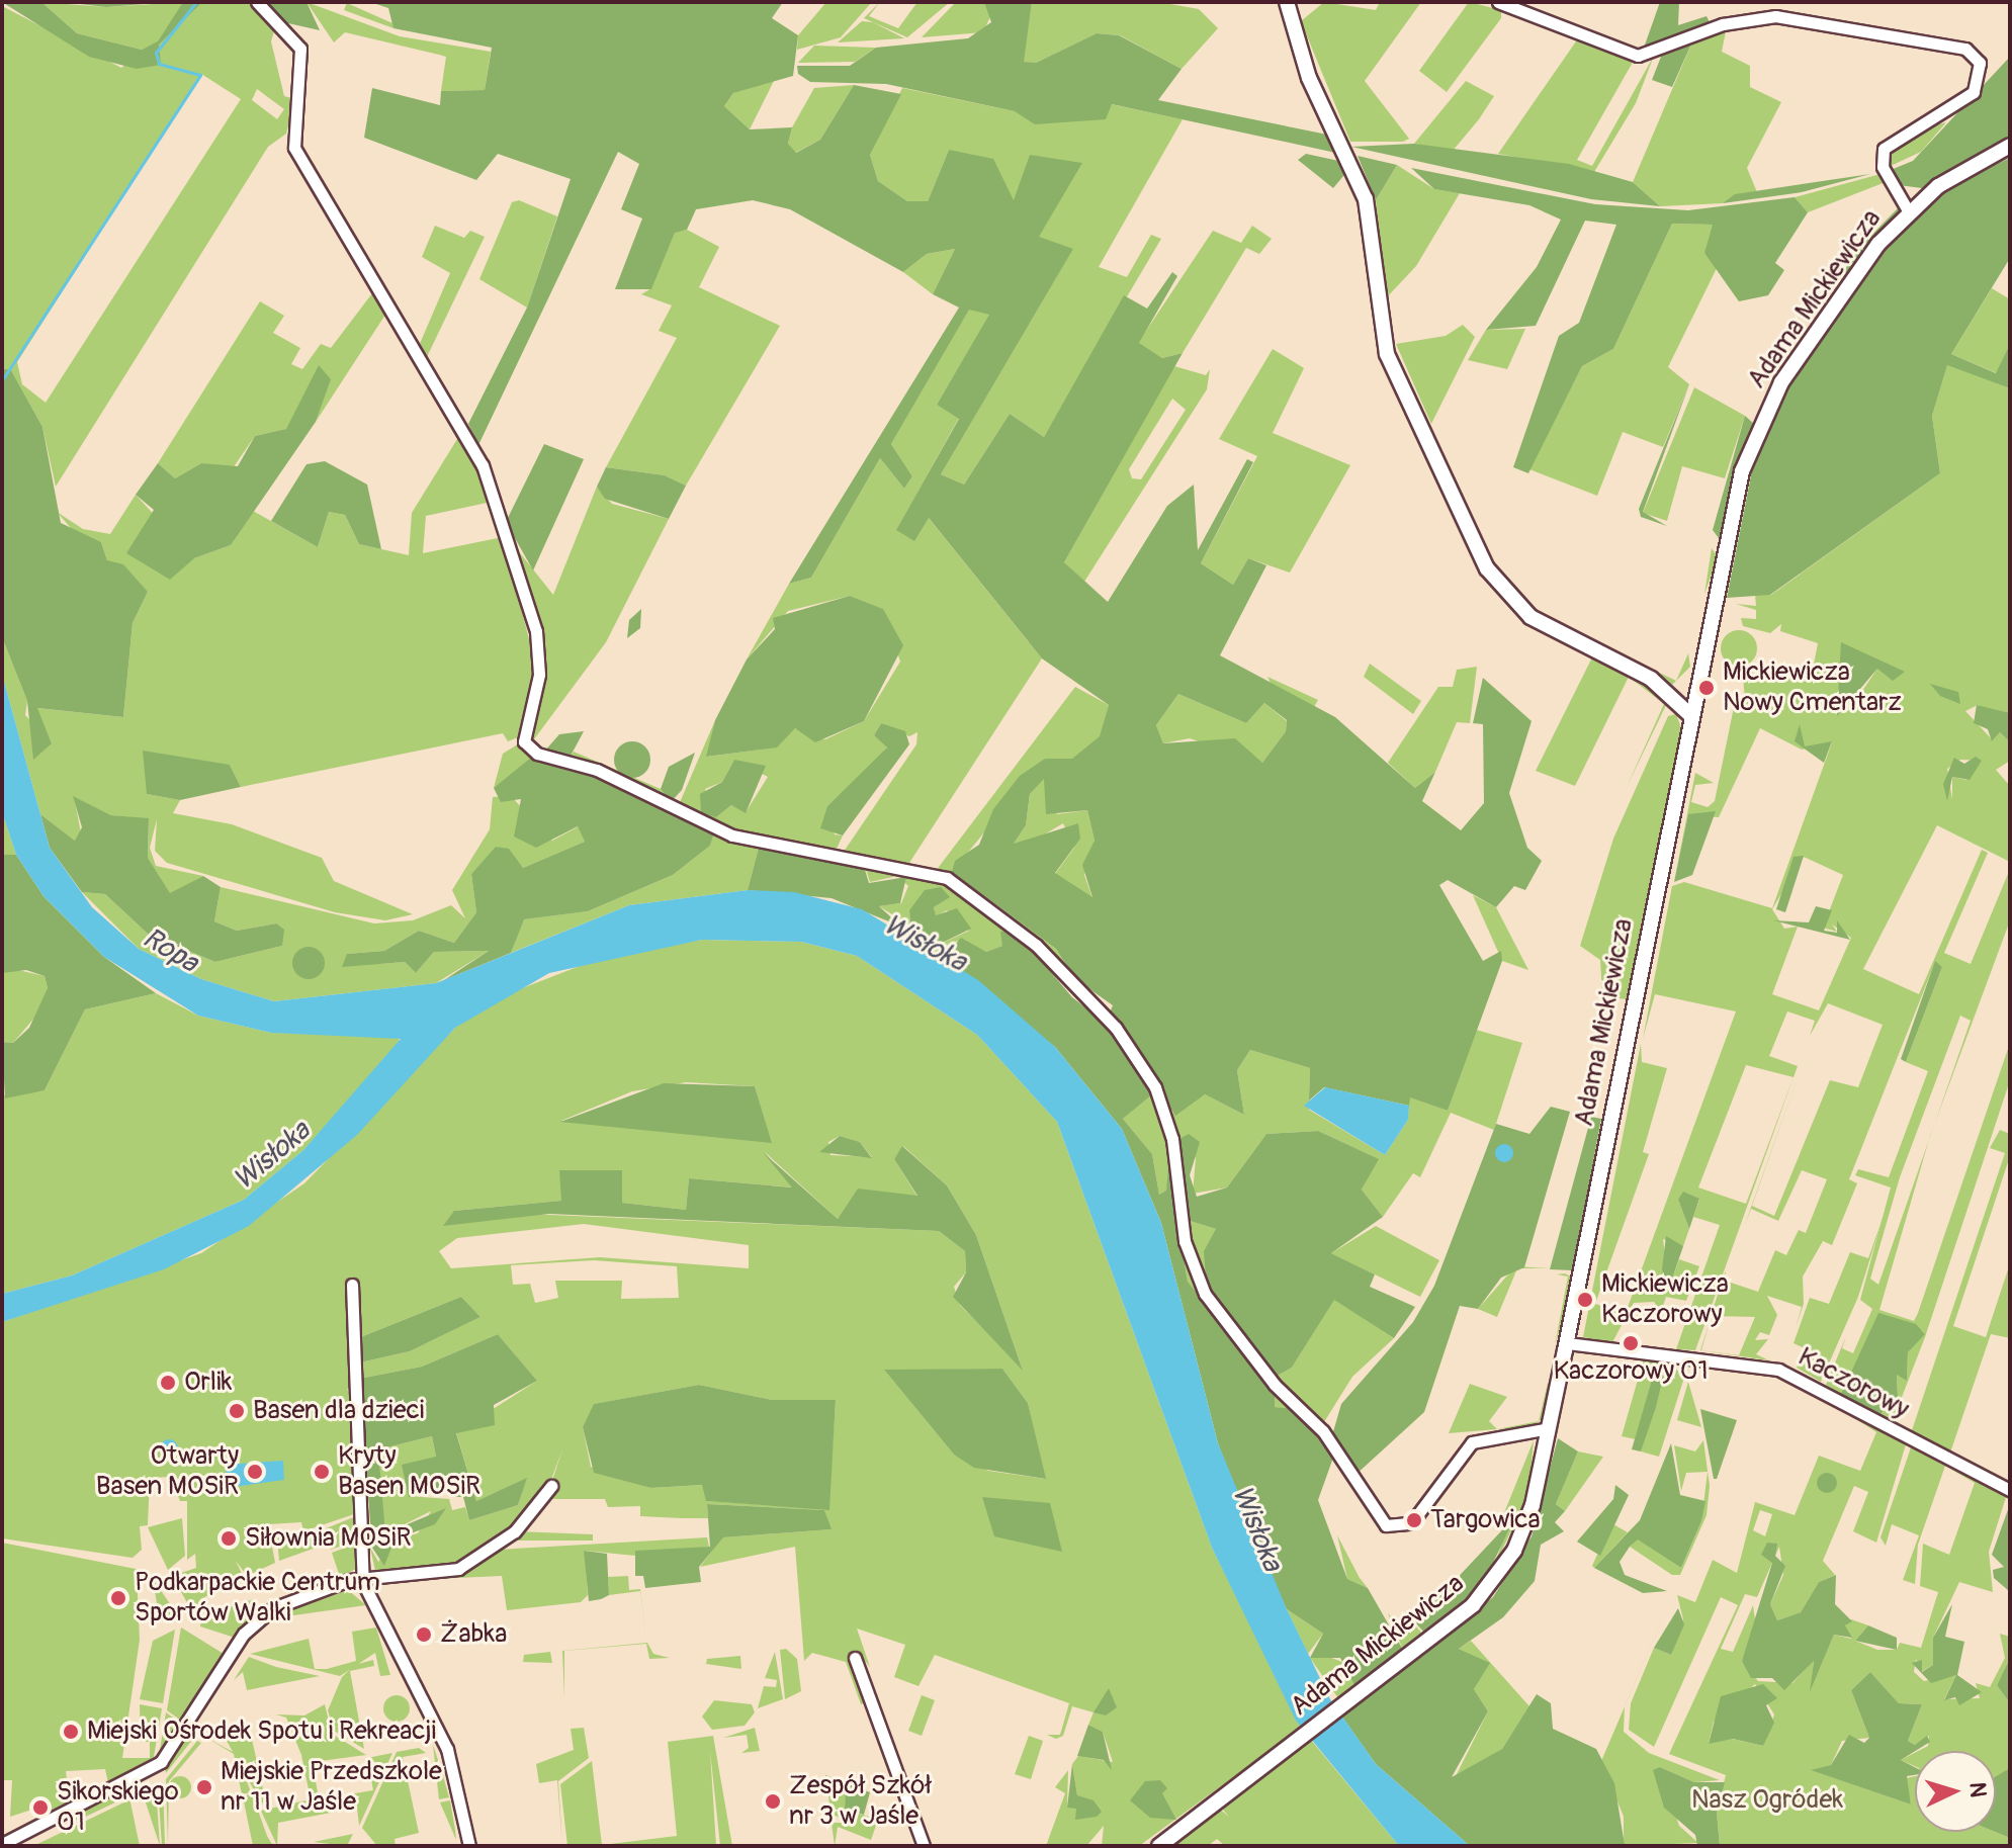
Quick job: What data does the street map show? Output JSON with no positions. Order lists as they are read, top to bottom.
{
  "streets": {
    "street": ["Adama Mickiewicza", "Kaczorowy"]
  },
  "crossings": [
    ["Adama Mickiewicza", "Kaczorowy"]
  ],
  "water": ["Wisłoka", "Ropa"],
  "parks": ["Nasz Ogródek"],
  "places": [
    "Mickiewicza Nowy Cmentarz",
    "Mickiewicza Kaczorowy",
    "Kaczorowy 01",
    "Orlik",
    "Basen dla dzieci",
    "Otwarty Basen MOSiR",
    "Kryty Basen MOSiR",
    "Targowica",
    "Siłownia MOSiR",
    "Podkarpackie Centrum Sportów Walki",
    "Żabka",
    "Miejski Ośrodek Spotu i Rekreacji",
    "Miejskie Przedszkole nr 11 w Jaśle",
    "Zespół Szkół nr 3 w Jaśle",
    "Sikorskiego 01"
  ],
  "north": "right"
}
